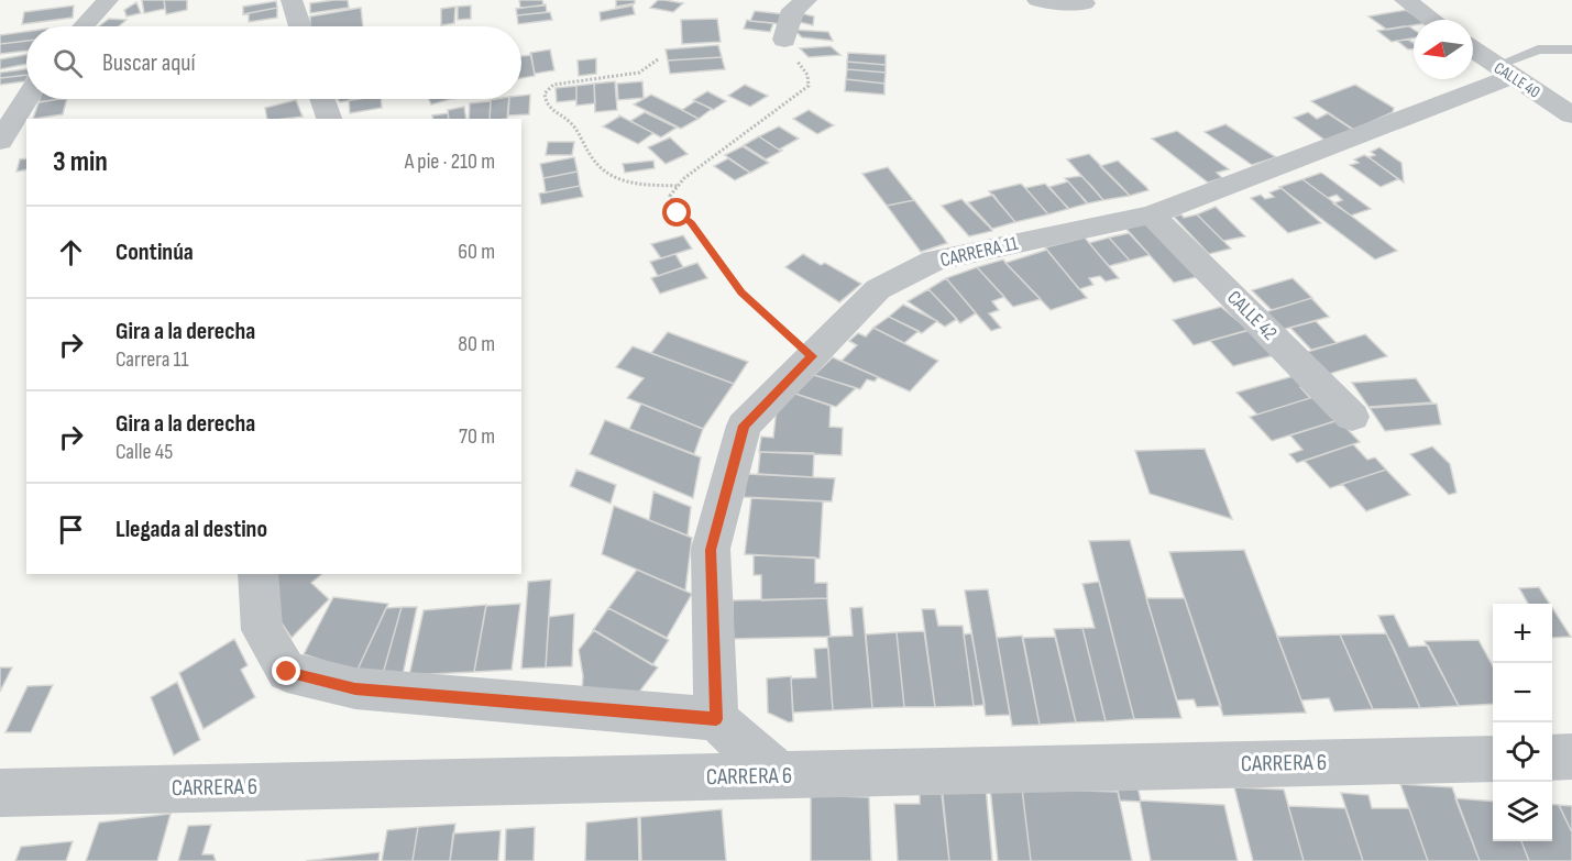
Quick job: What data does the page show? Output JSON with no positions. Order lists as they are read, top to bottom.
{
  "streets": {
    "street": [
      "CALLE 40",
      "CARRERA 11",
      "CALLE 42",
      "CARRERA 6"
    ]
  },
  "crossings": [
    ["CALLE 40", "CARRERA 11"],
    ["CARRERA 11", "CALLE 42"]
  ],
  "north": "left",
  "page": {
    "search": "Buscar aquí",
    "heading": ["3 min", "A pie · 210 m"],
    "list": [
      ["Continúa", "60 m"],
      ["Gira a la derecha", "Carrera 11", "80 m"],
      ["Gira a la derecha", "Calle 45", "70 m"],
      "Llegada al destino"
    ],
    "map_buttons": ["+", "−"]
  }
}
